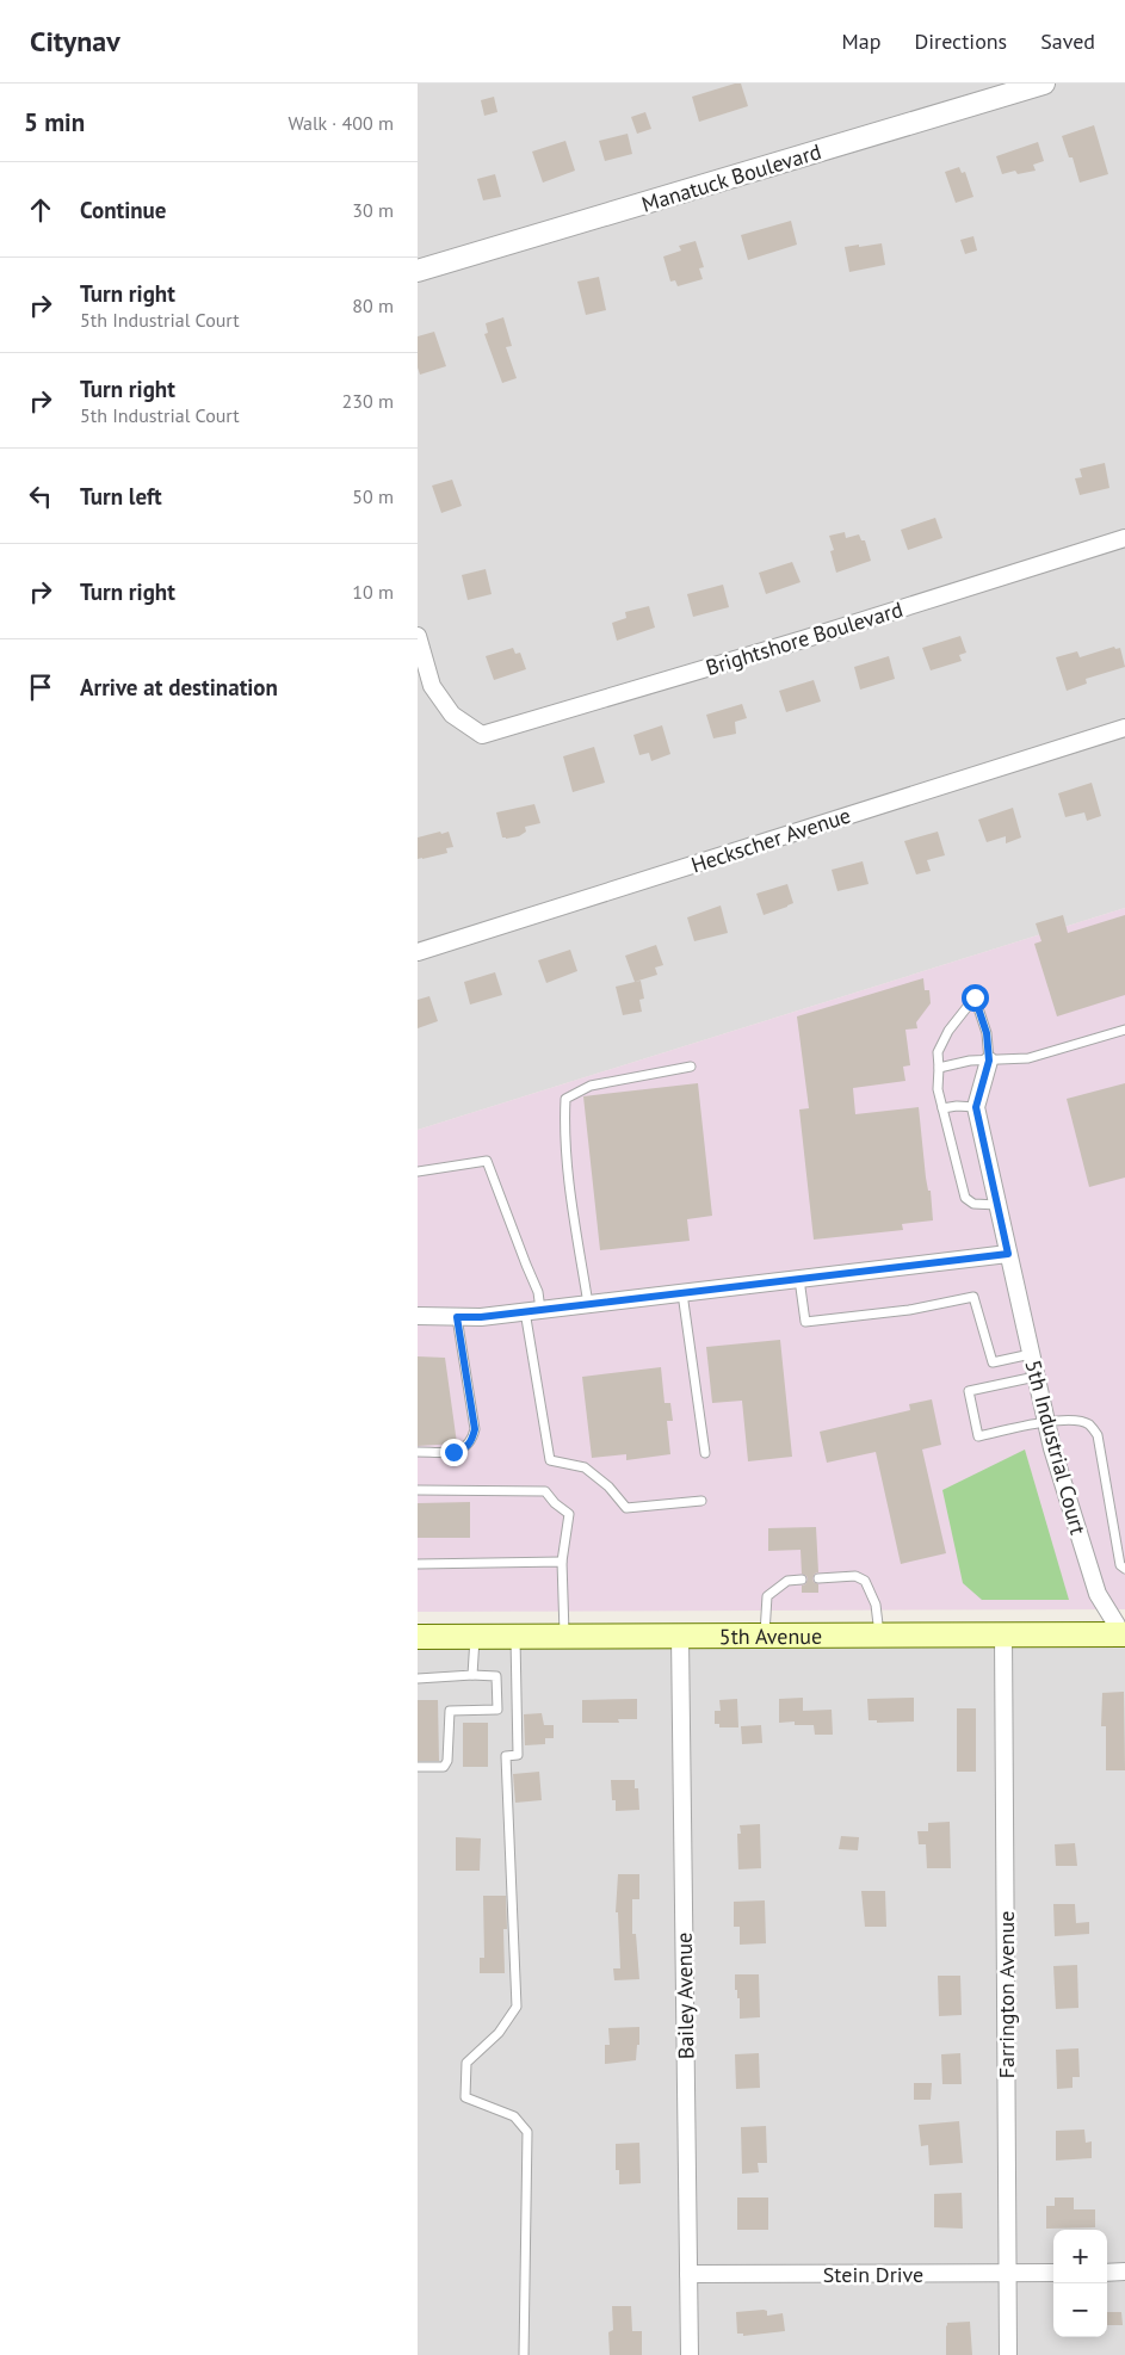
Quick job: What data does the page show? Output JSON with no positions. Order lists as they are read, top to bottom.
{
  "streets": {
    "main road": ["5th Avenue"],
    "street": [
      "Manatuck Boulevard",
      "Brightshore Boulevard",
      "Heckscher Avenue",
      "5th Industrial Court",
      "Farrington Avenue",
      "Bailey Avenue",
      "Stein Drive"
    ]
  },
  "crossings": [
    ["5th Industrial Court", "5th Avenue"],
    ["5th Avenue", "Farrington Avenue"],
    ["5th Avenue", "Bailey Avenue"],
    ["Farrington Avenue", "Stein Drive"],
    ["Bailey Avenue", "Stein Drive"]
  ],
  "page": {
    "header": "Citynav",
    "nav": ["Map", "Directions", "Saved"],
    "heading": ["5 min", "Walk · 400 m"],
    "list": [
      ["Continue", "30 m"],
      ["Turn right", "5th Industrial Court", "80 m"],
      ["Turn right", "5th Industrial Court", "230 m"],
      ["Turn left", "50 m"],
      ["Turn right", "10 m"],
      "Arrive at destination"
    ],
    "map_buttons": ["+", "−"]
  }
}
